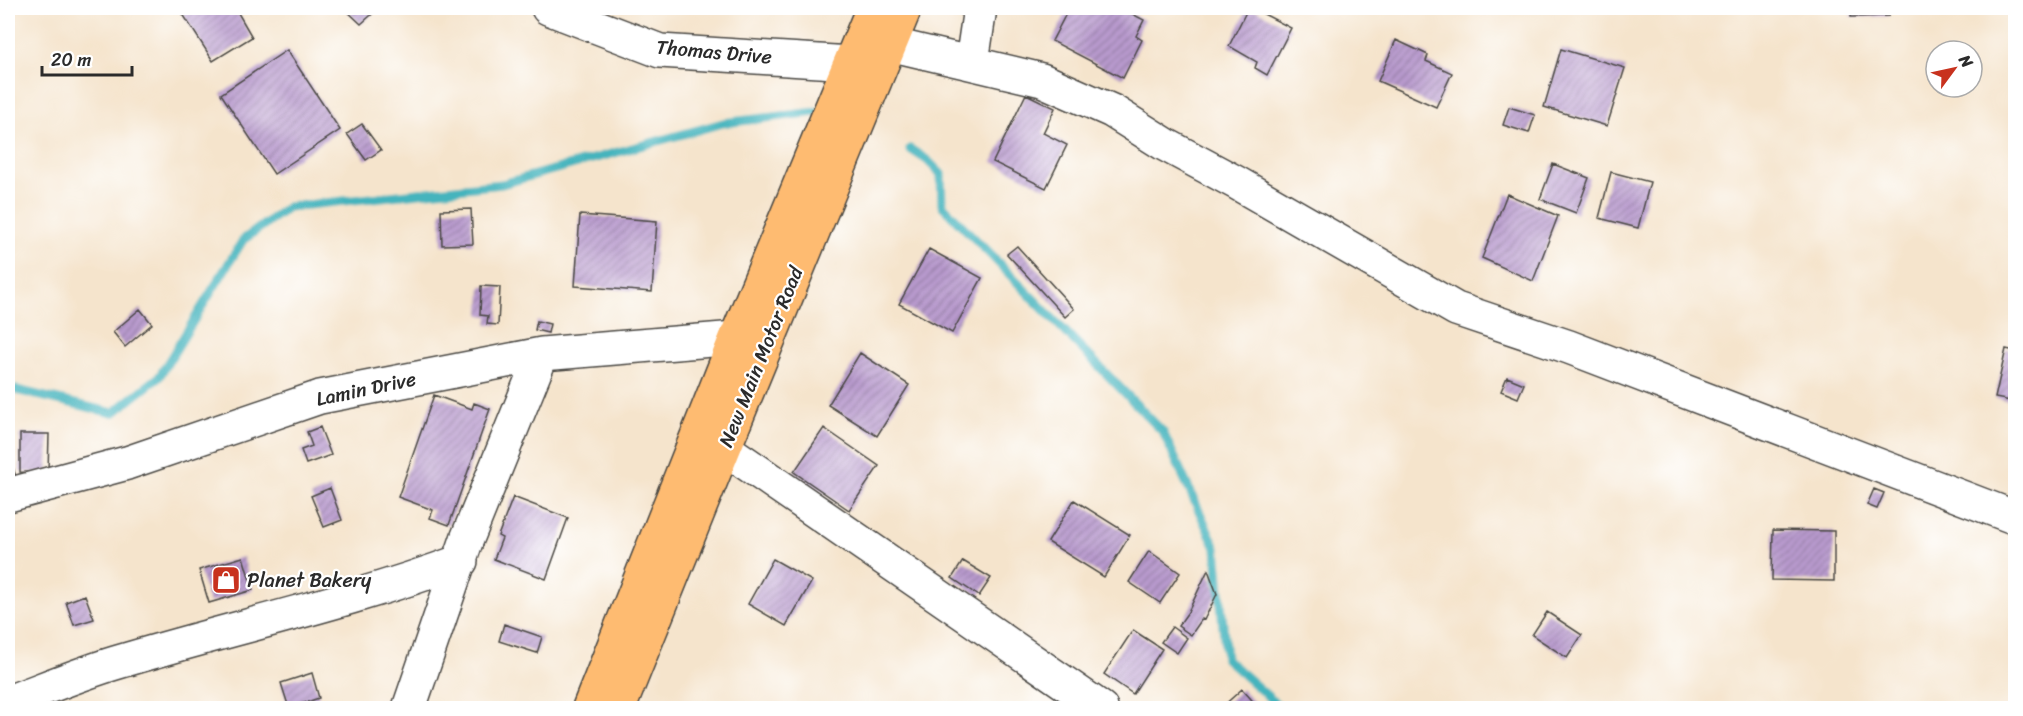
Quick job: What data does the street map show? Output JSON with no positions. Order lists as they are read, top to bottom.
{
  "streets": {
    "highway": ["New Main Motor Road"],
    "street": ["Thomas Drive", "Lamin Drive"]
  },
  "crossings": [
    ["Thomas Drive", "New Main Motor Road"],
    ["New Main Motor Road", "Lamin Drive"]
  ],
  "places": {
    "shop": ["Planet Bakery"]
  },
  "scale_bar": "20 m",
  "north": "top right"
}
